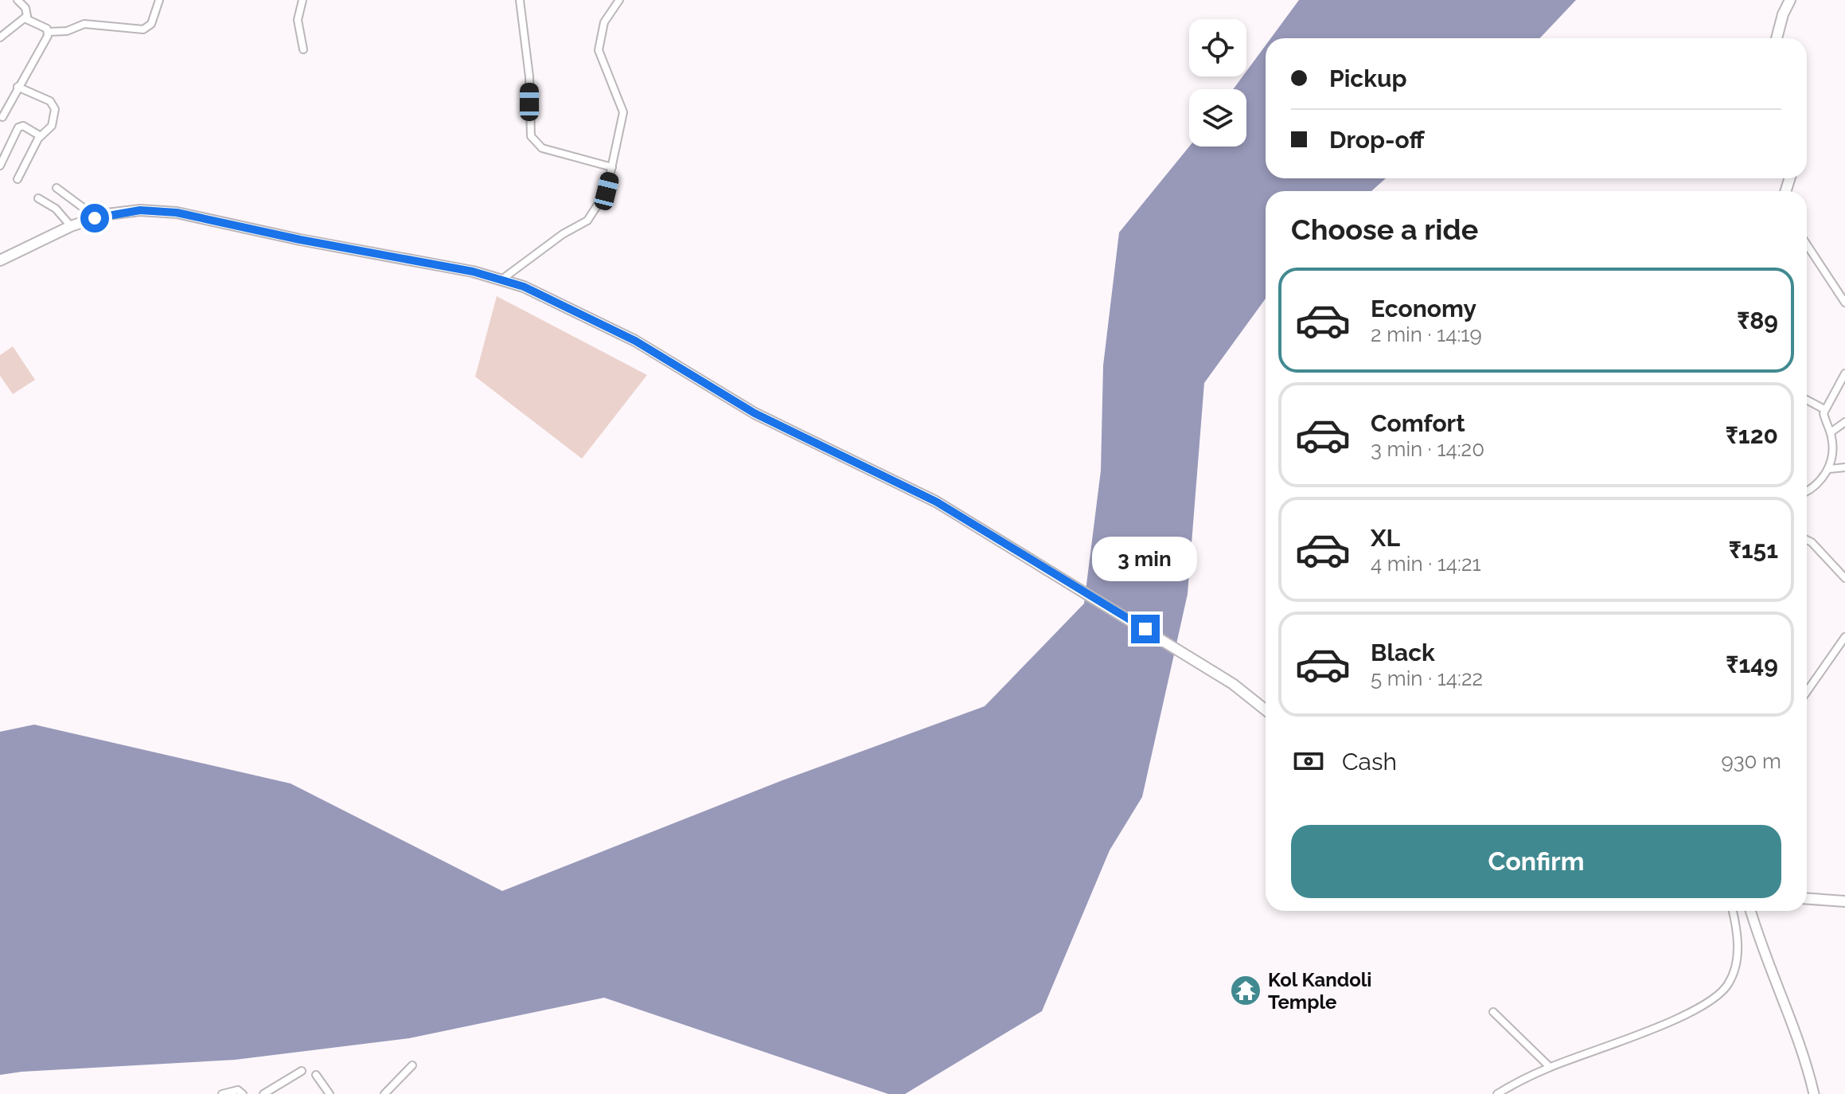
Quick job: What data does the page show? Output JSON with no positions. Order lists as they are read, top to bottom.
{
  "places": {
    "temple": ["Kol Kandoli Temple"]
  },
  "page": {
    "banner": ["Pickup", "Drop-off"],
    "heading": "Choose a ride",
    "list": [
      {
        "name": "Economy",
        "note": "2 min · 14:19",
        "value": "₹89"
      },
      {
        "name": "Comfort",
        "note": "3 min · 14:20",
        "value": "₹120"
      },
      {
        "name": "XL",
        "note": "4 min · 14:21",
        "value": "₹151"
      },
      {
        "name": "Black",
        "note": "5 min · 14:22",
        "value": "₹149"
      }
    ],
    "bubble": "3 min",
    "pay": ["Cash", "930 m"],
    "buttons": "Confirm"
  }
}
